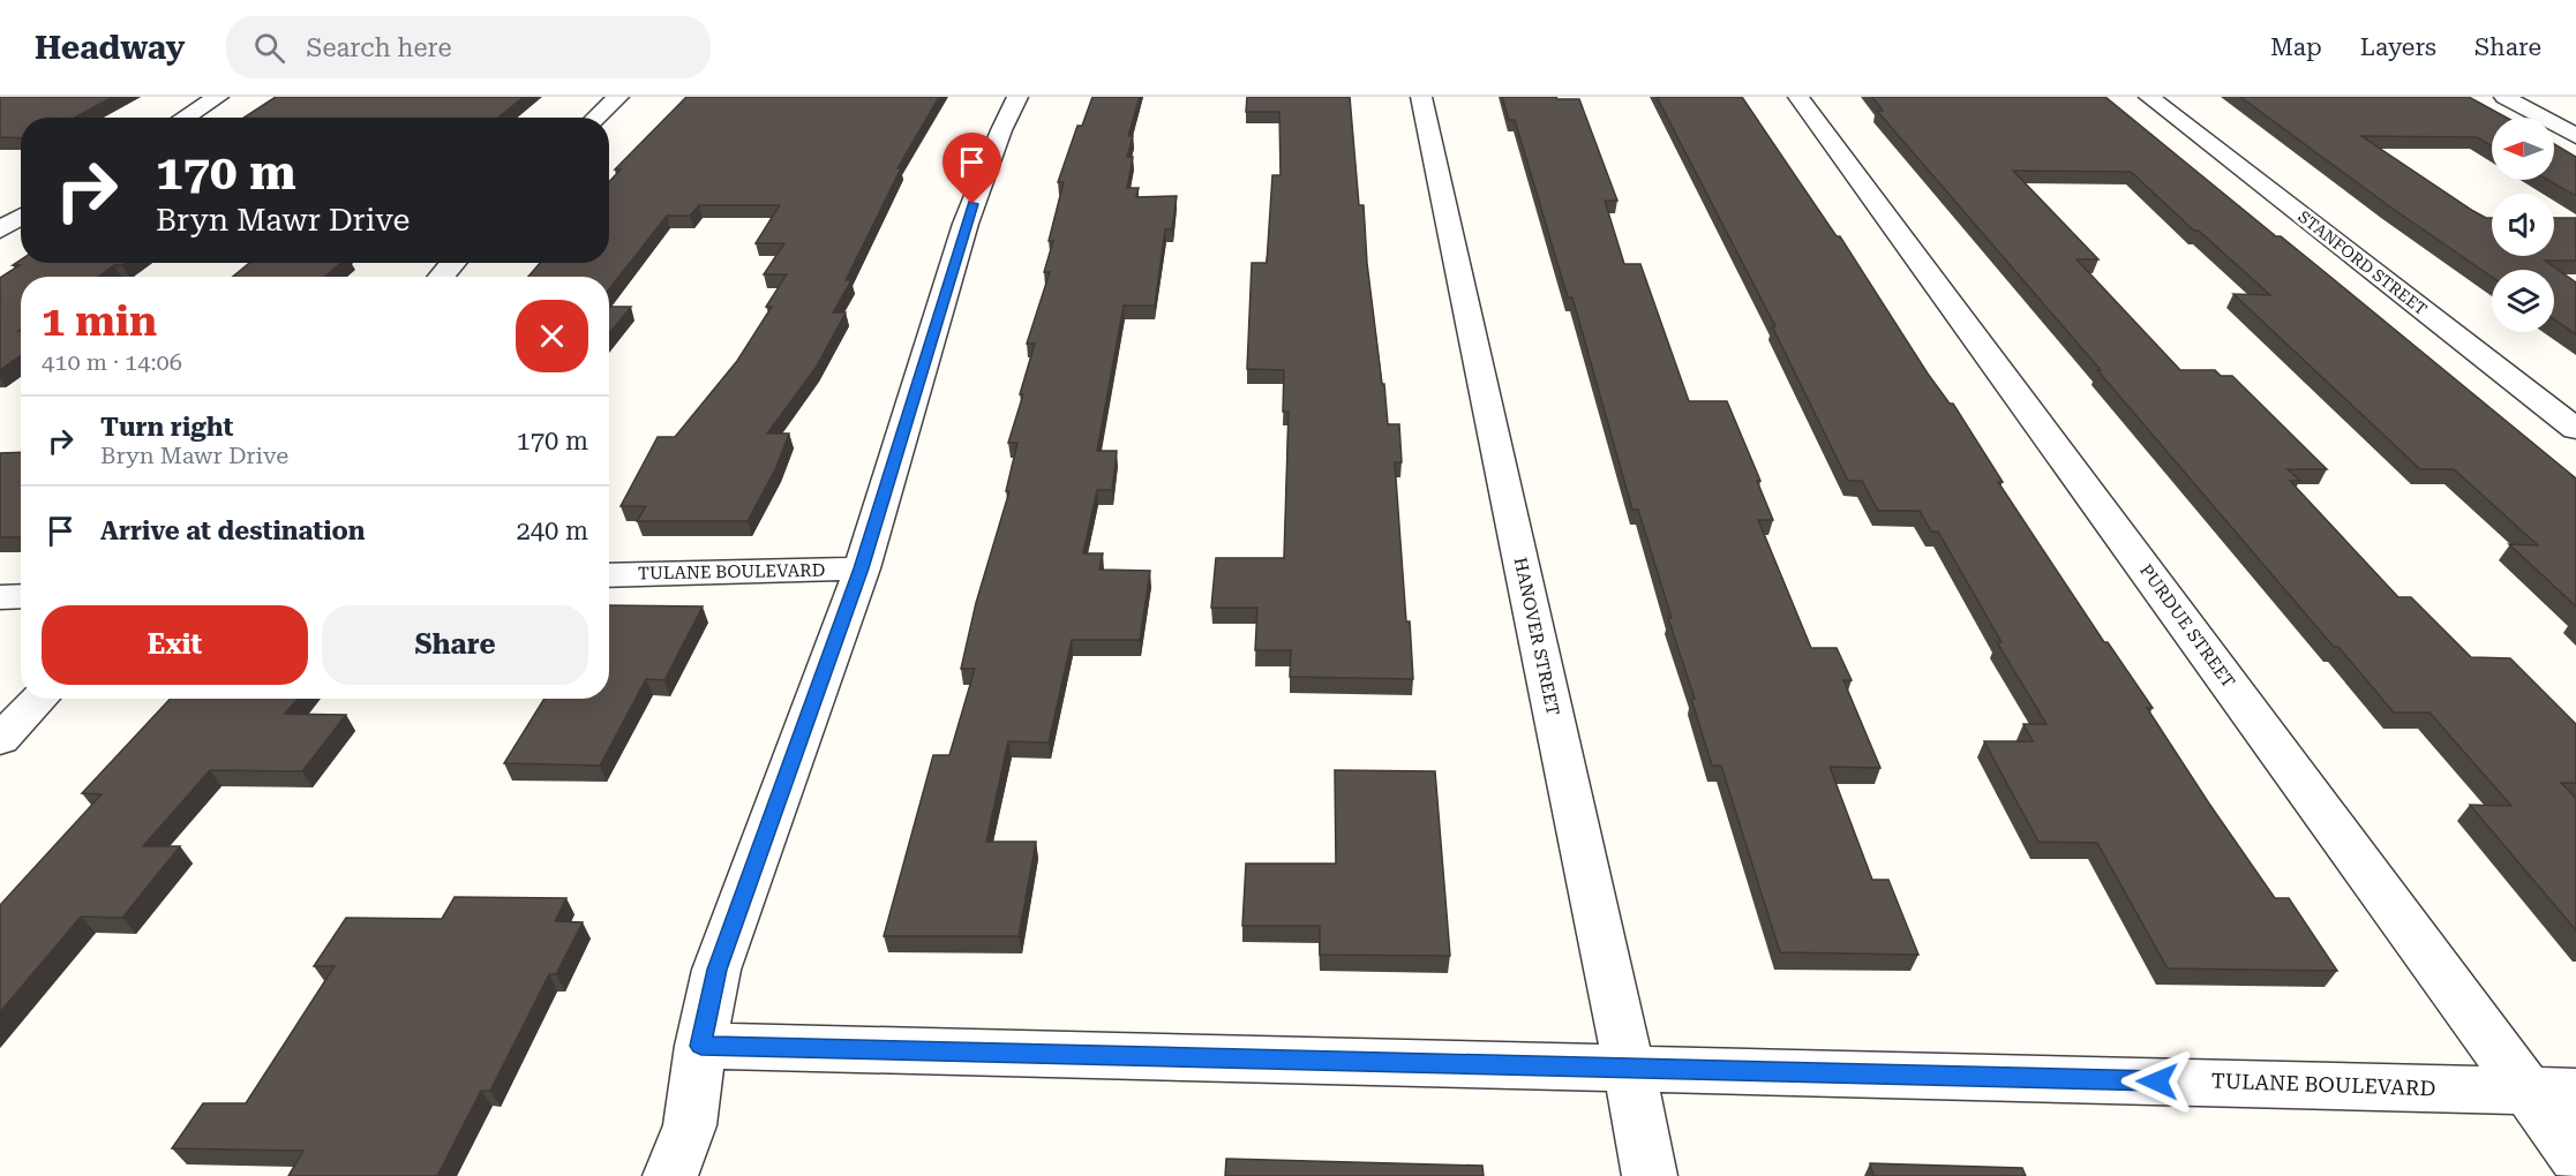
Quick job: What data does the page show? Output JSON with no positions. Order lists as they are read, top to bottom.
{
  "streets": {
    "street": [
      "STANFORD STREET",
      "TULANE BOULEVARD",
      "PURDUE STREET",
      "HANOVER STREET"
    ]
  },
  "crossings": [
    ["TULANE BOULEVARD", "PURDUE STREET"],
    ["TULANE BOULEVARD", "HANOVER STREET"]
  ],
  "north": "left",
  "page": {
    "header": "Headway",
    "search": "Search here",
    "nav": ["Map", "Layers", "Share"],
    "turn": ["170 m", "Bryn Mawr Drive"],
    "heading": ["1 min", "410 m · 14:06"],
    "list": [
      {
        "name": "Turn right",
        "note": "Bryn Mawr Drive",
        "value": "170 m"
      },
      {
        "name": "Arrive at destination",
        "value": "240 m"
      }
    ],
    "buttons": ["Exit", "Share"]
  }
}
